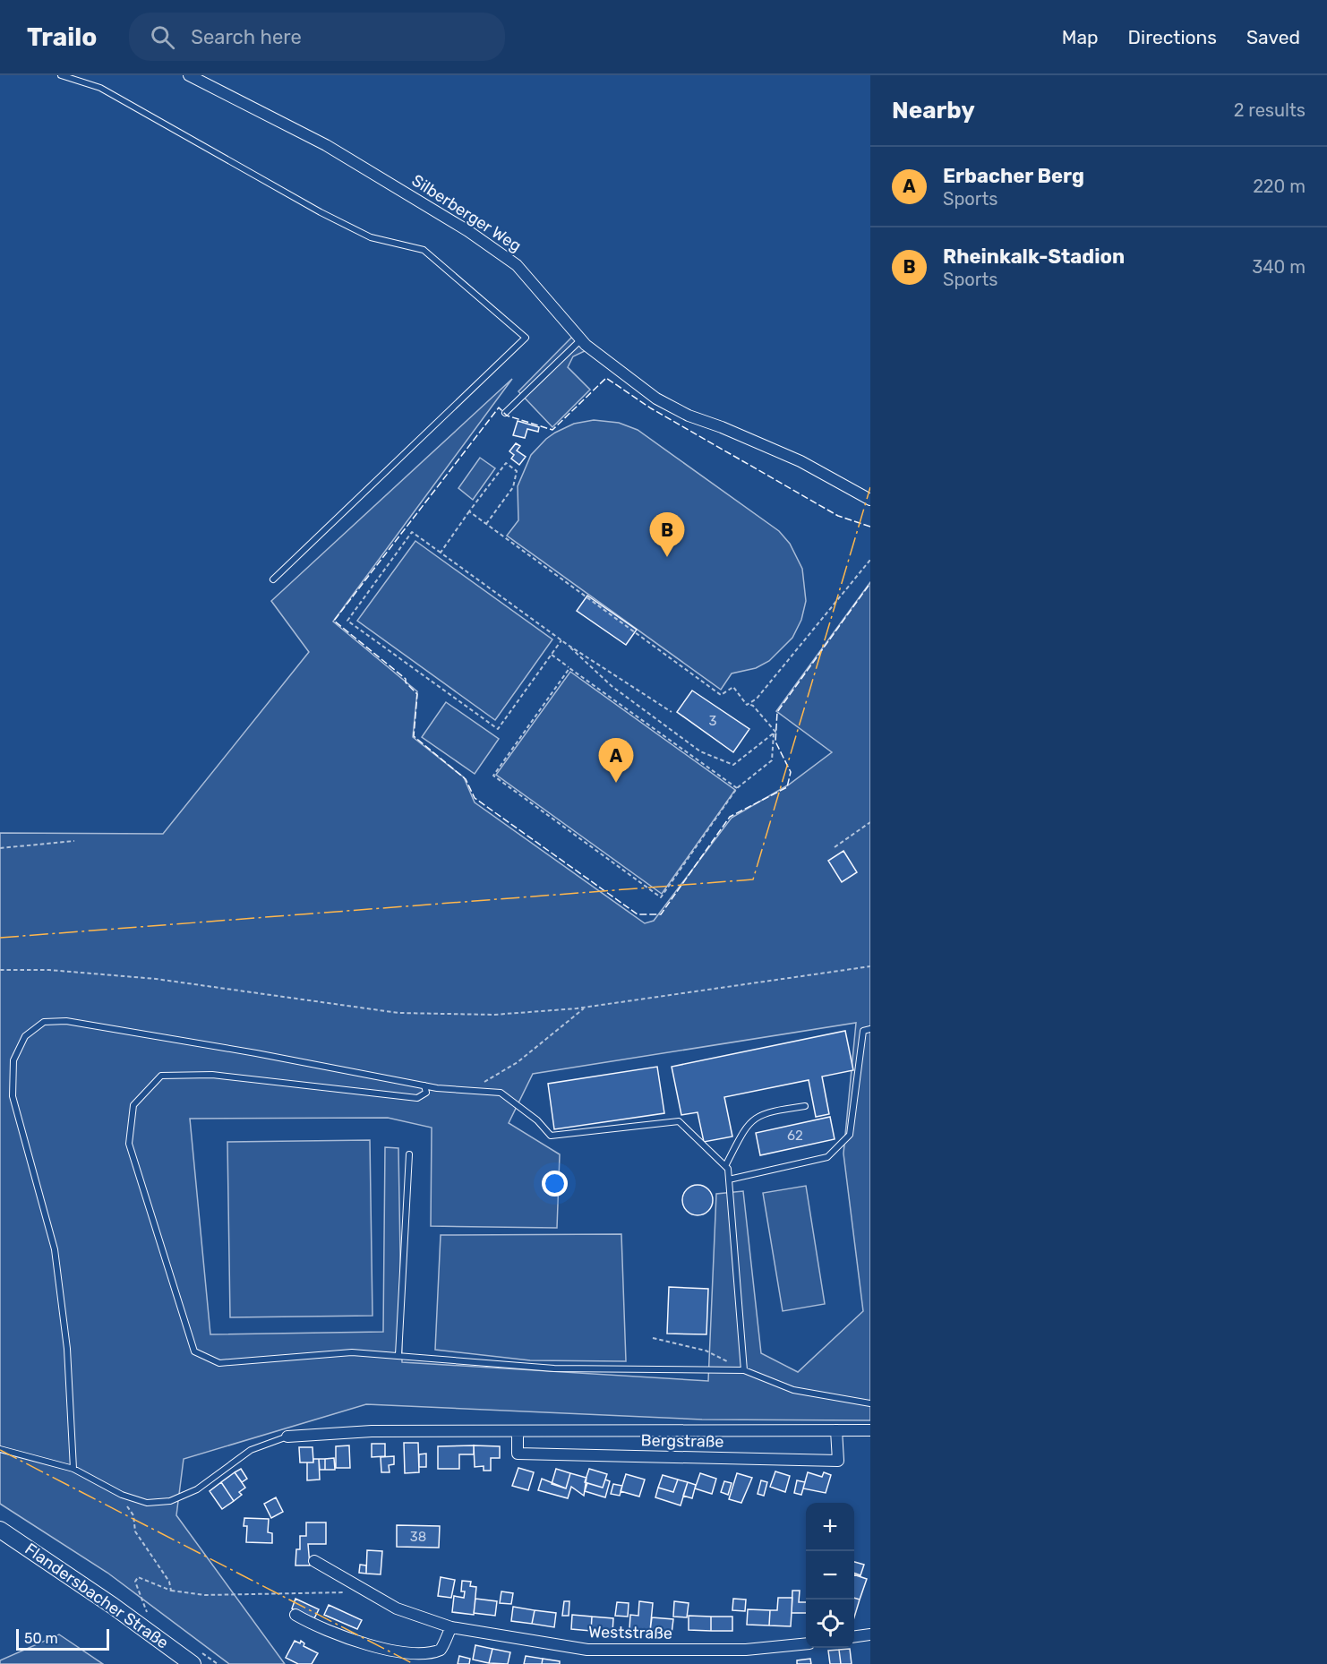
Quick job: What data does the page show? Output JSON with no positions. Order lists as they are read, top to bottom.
{
  "streets": {
    "street": [
      "Silberberger Weg",
      "Bergstraße",
      "Flandersbacher Straße",
      "Weststraße"
    ]
  },
  "house_numbers": ["3", "62", "38"],
  "scale_bar": "50 m",
  "page": {
    "header": "Trailo",
    "search": "Search here",
    "nav": ["Map", "Directions", "Saved"],
    "heading": ["Nearby", "2 results"],
    "list": [
      {
        "mark": "A",
        "name": "Erbacher Berg",
        "note": "Sports",
        "value": "220 m"
      },
      {
        "mark": "B",
        "name": "Rheinkalk-Stadion",
        "note": "Sports",
        "value": "340 m"
      }
    ],
    "pins": ["B", "A"],
    "map_buttons": ["+", "−"],
    "scale": "50 m"
  }
}
